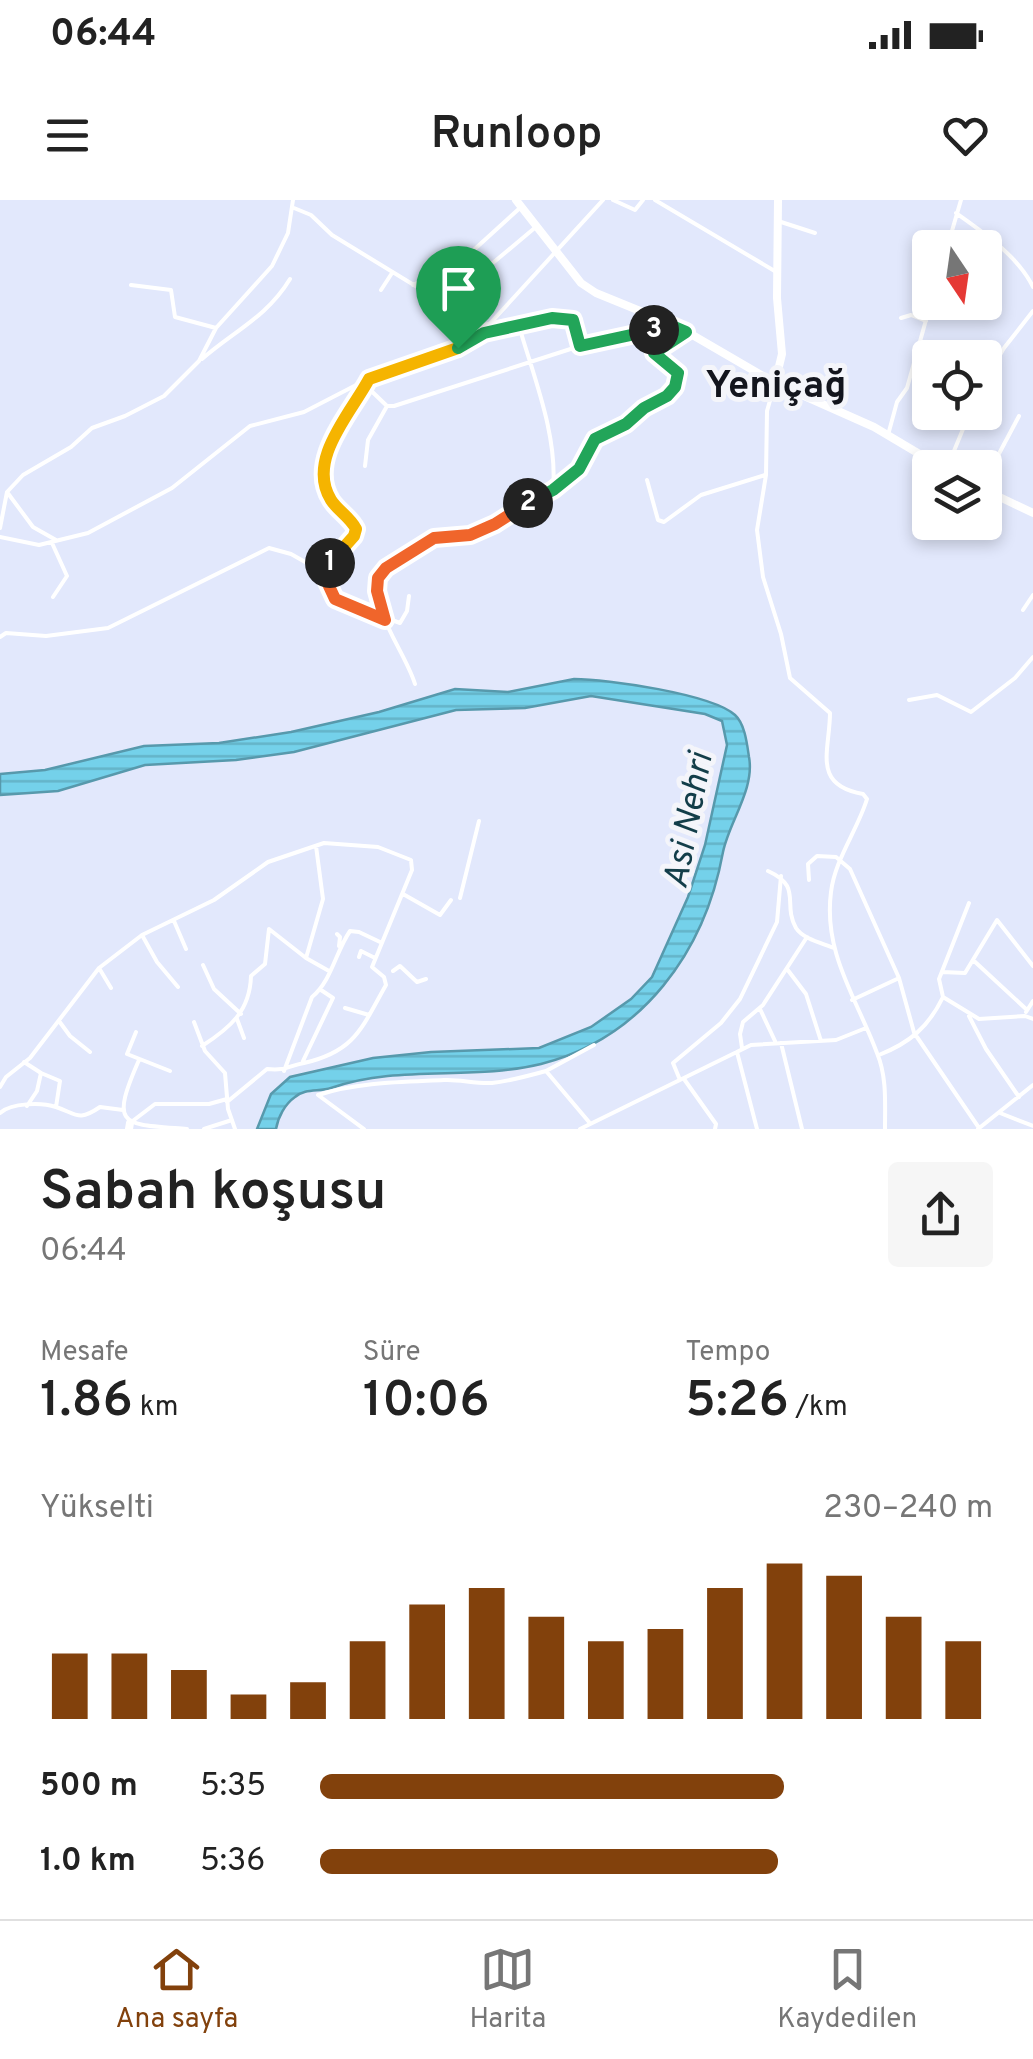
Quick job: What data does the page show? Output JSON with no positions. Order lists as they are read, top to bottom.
{
  "districts": ["Yeniçağ"],
  "water": ["Asi Nehri"],
  "north": "bottom",
  "page": {
    "status": "06:44",
    "header": "Runloop",
    "pins": ["3", "2", "1"],
    "heading": ["Sabah koşusu", "06:44"],
    "stats": [
      ["Mesafe", "1.86 km"],
      ["Süre", "10:06"],
      ["Tempo", "5:26 /km"]
    ],
    "chart": ["Yükselti", "230–240 m"],
    "list": [
      {
        "name": "500 m",
        "note": "5:35"
      },
      {
        "name": "1.0 km",
        "note": "5:36"
      }
    ],
    "tabs": ["Ana sayfa", "Harita", "Kaydedilen"]
  }
}
